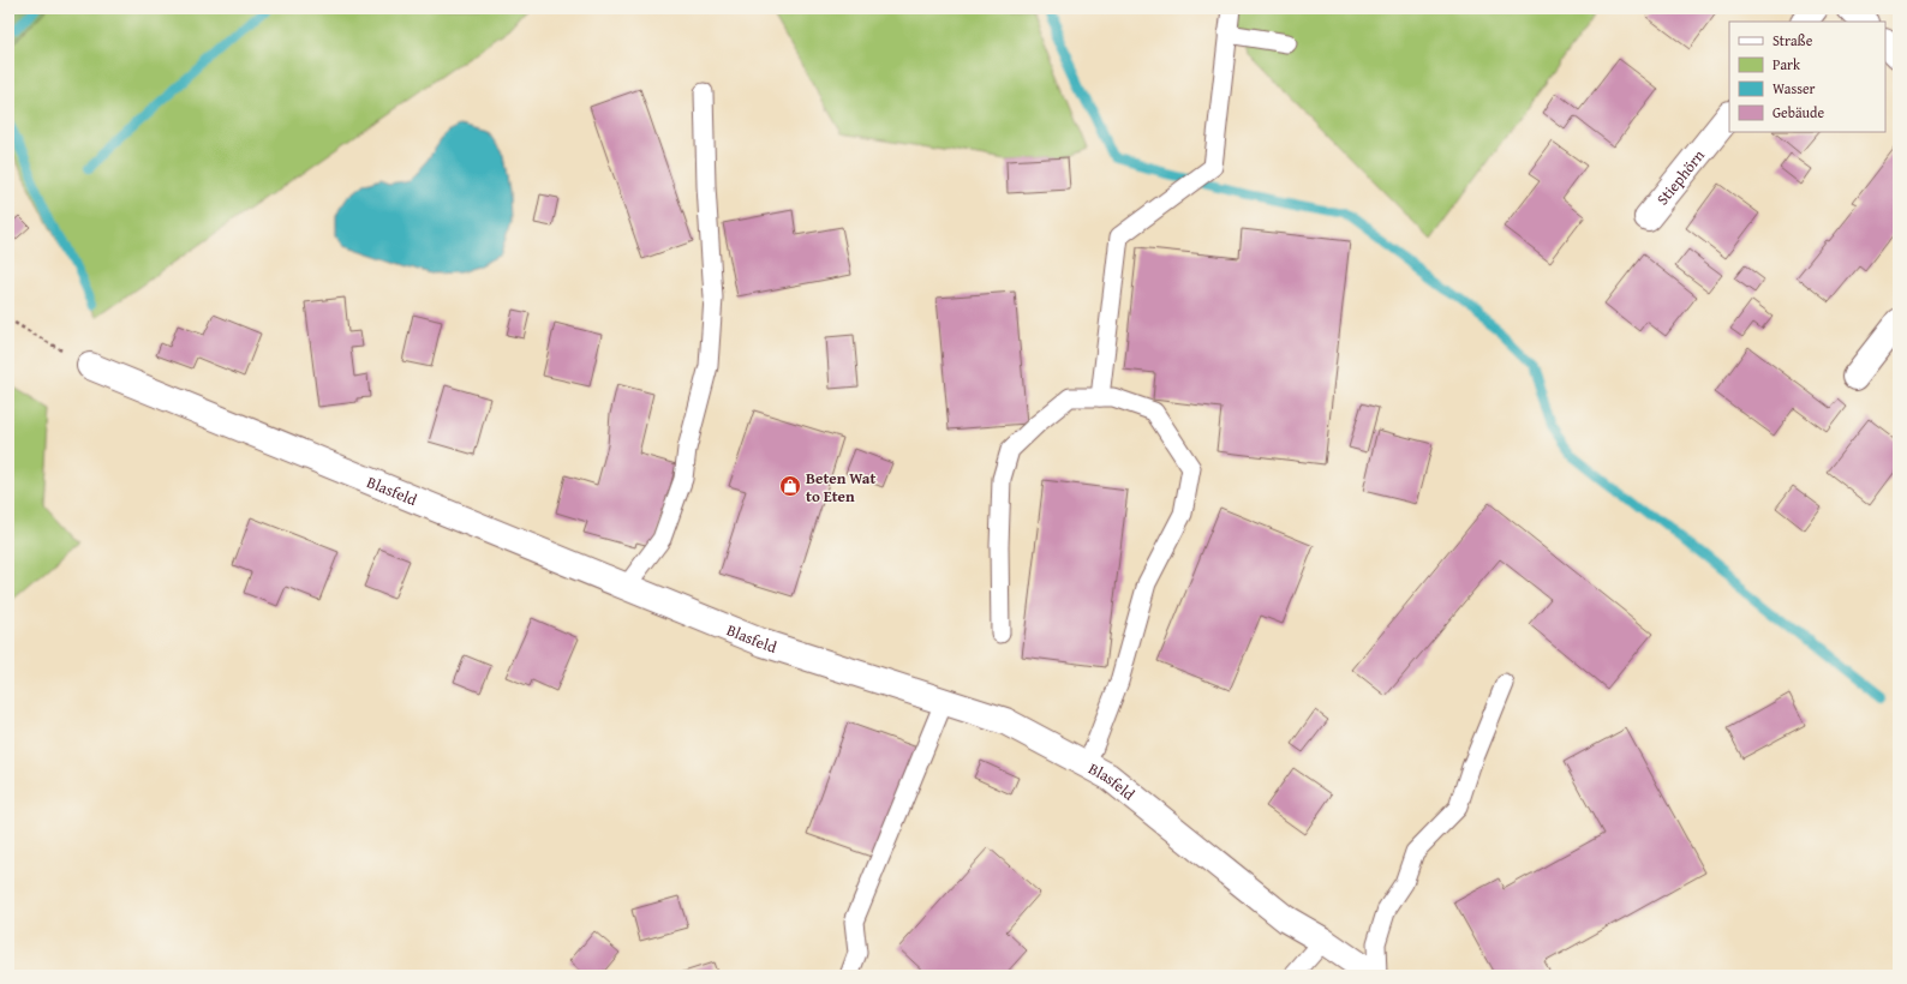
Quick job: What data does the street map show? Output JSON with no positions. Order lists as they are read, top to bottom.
{
  "streets": {
    "street": ["Stiephörn", "Blasfeld"]
  },
  "places": {
    "shop": ["Beten Wat to Eten"]
  },
  "legend": [
    "Straße",
    "Park",
    "Wasser",
    "Gebäude"
  ]
}
